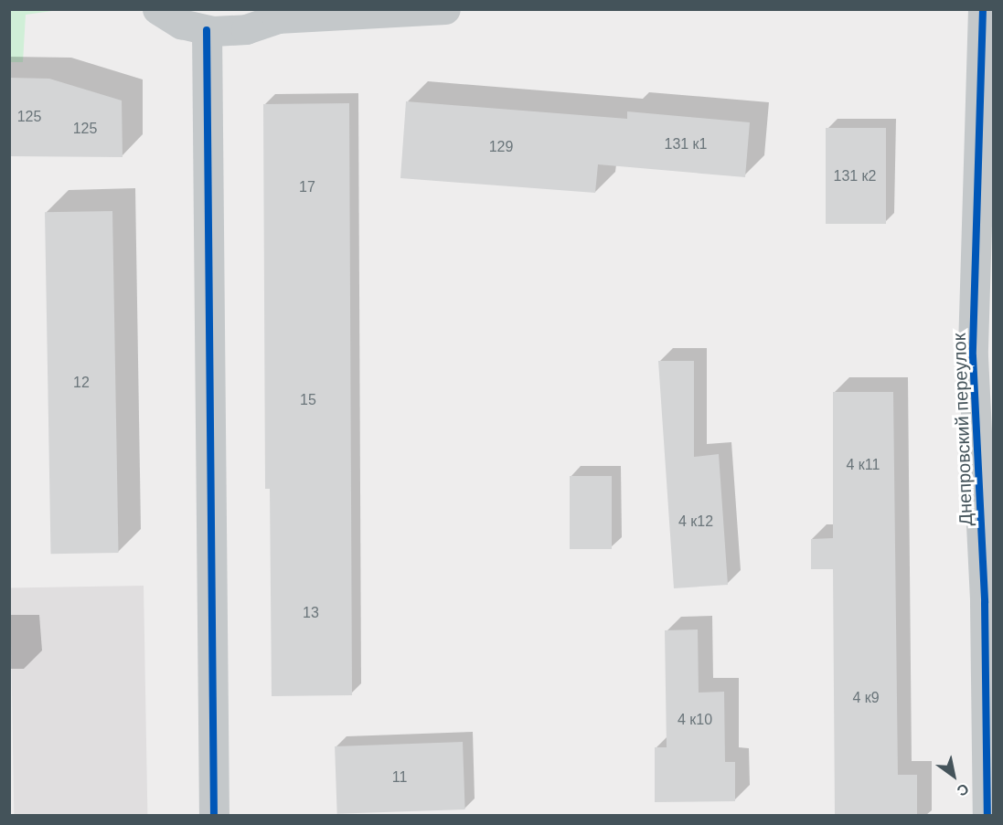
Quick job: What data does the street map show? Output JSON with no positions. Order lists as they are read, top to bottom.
{
  "streets": {
    "street": ["Днепровский переулок"]
  },
  "house_numbers": [
    "125",
    "125",
    "131 к1",
    "129",
    "131 к2",
    "17",
    "12",
    "15",
    "4 к11",
    "4 к12",
    "13",
    "4 к9",
    "4 к10",
    "11"
  ],
  "north": "bottom right"
}
